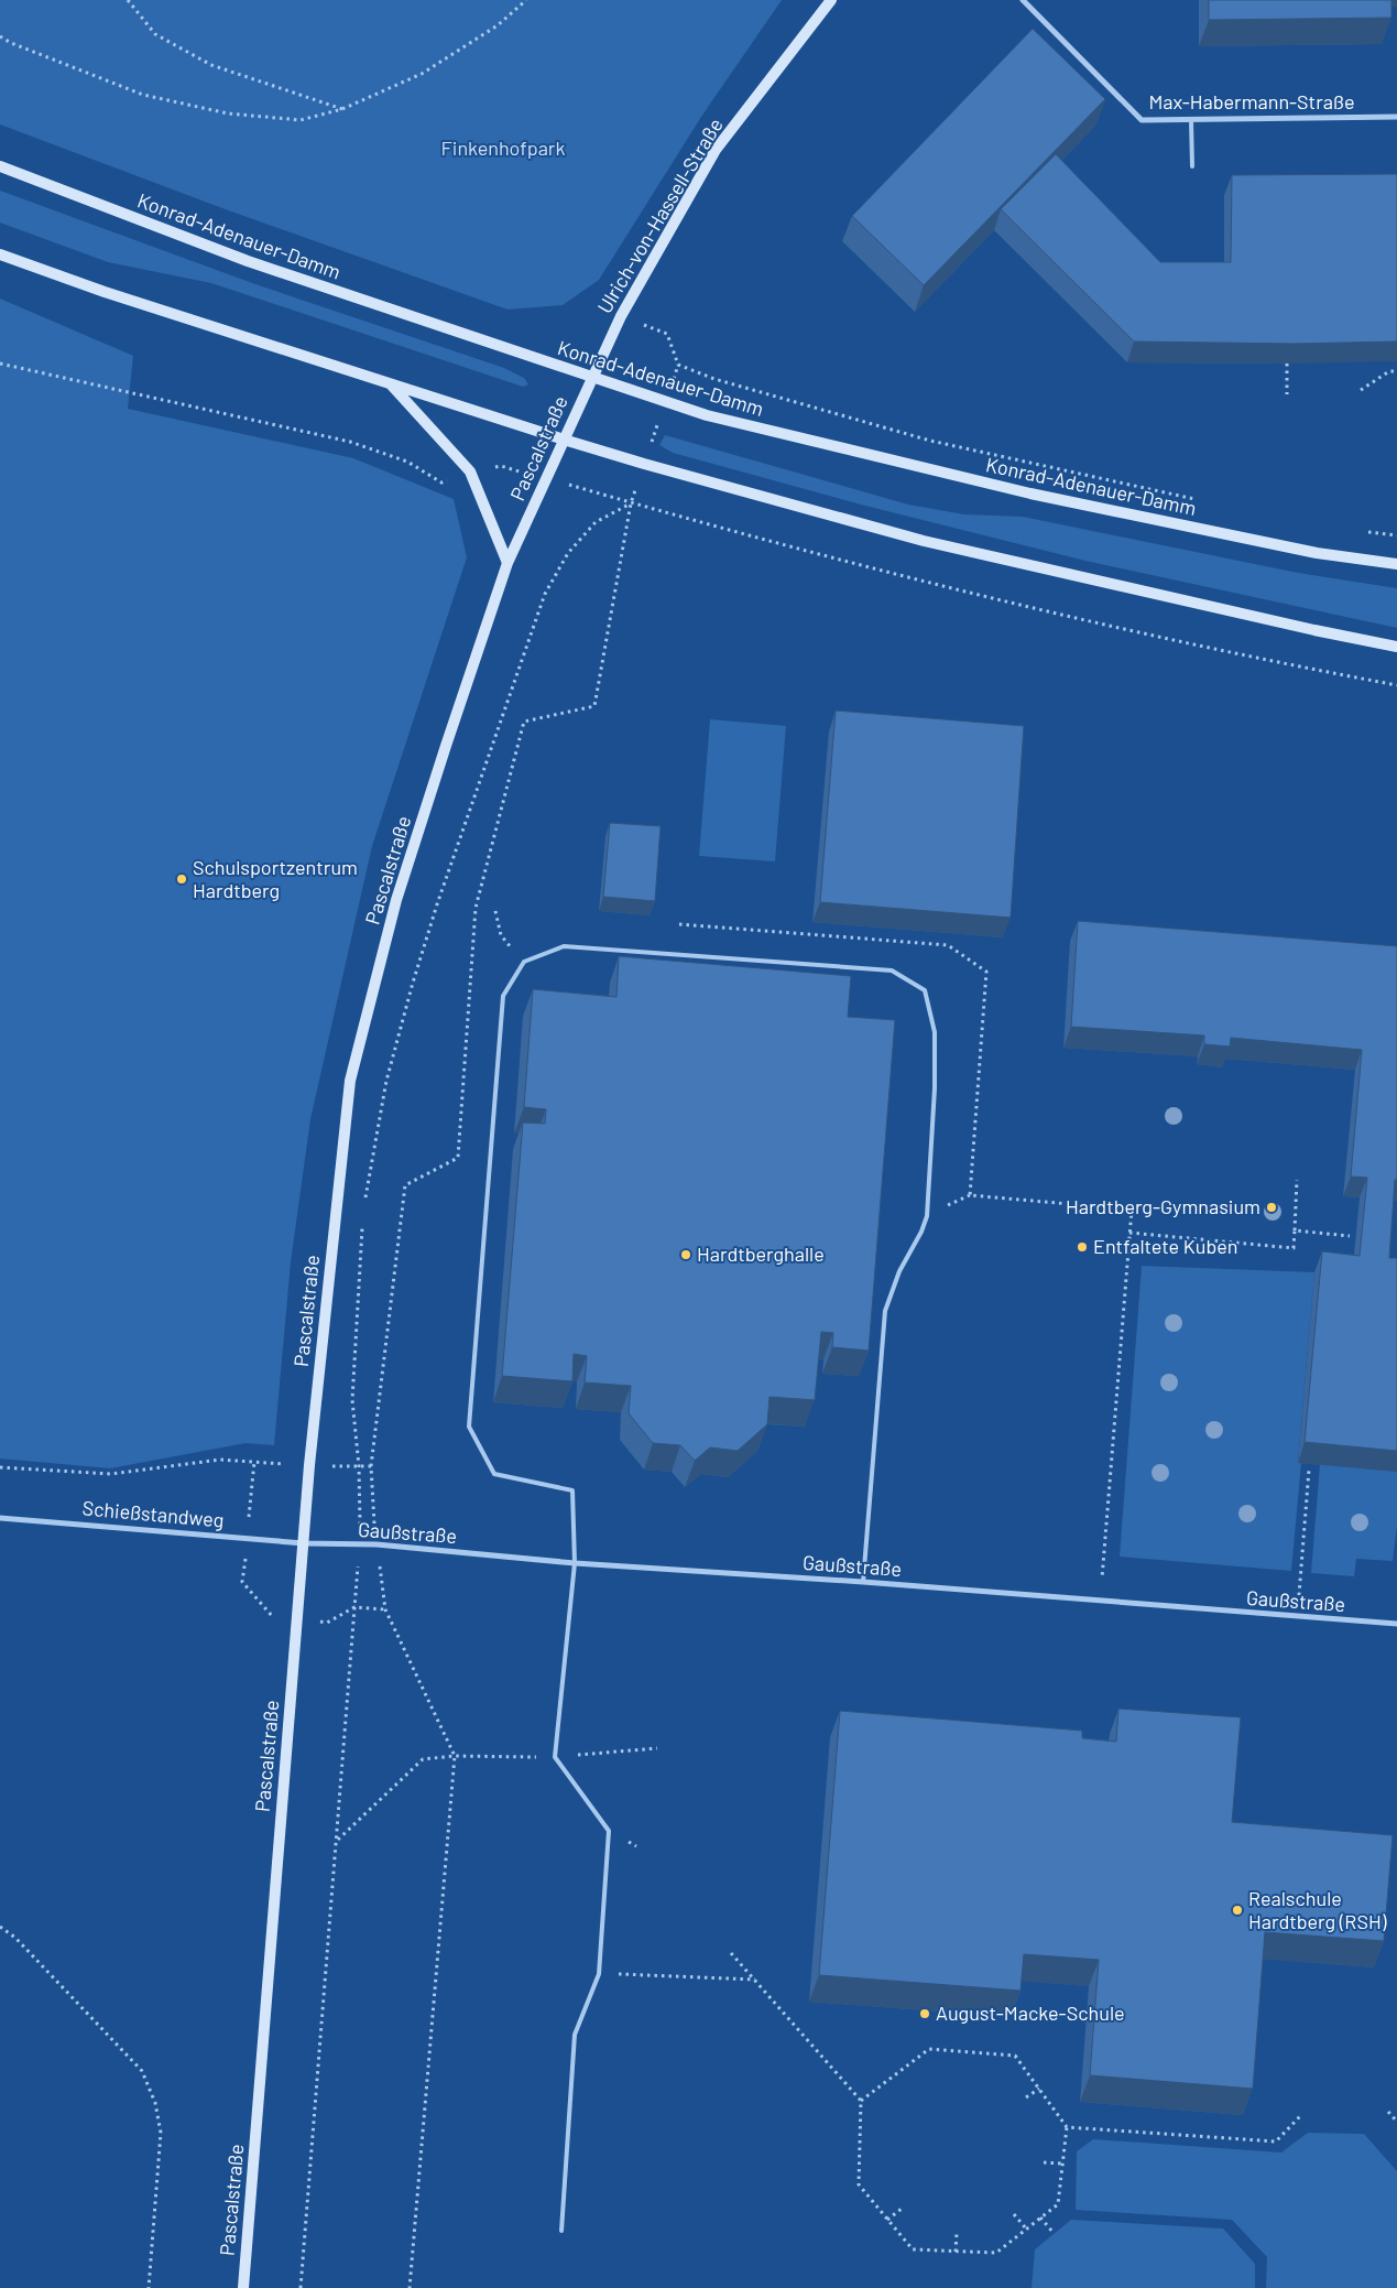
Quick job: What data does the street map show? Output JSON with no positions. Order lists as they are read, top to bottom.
{
  "streets": {
    "main road": ["Ulrich-von-Hassell-Straße", "Konrad-Adenauer-Damm", "Pascalstraße"],
    "street": ["Max-Habermann-Straße", "Schießstandweg", "Gaußstraße"]
  },
  "crossings": [
    ["Ulrich-von-Hassell-Straße", "Konrad-Adenauer-Damm"],
    ["Ulrich-von-Hassell-Straße", "Pascalstraße"],
    ["Konrad-Adenauer-Damm", "Pascalstraße"],
    ["Pascalstraße", "Schießstandweg"],
    ["Pascalstraße", "Gaußstraße"],
    ["Schießstandweg", "Gaußstraße"]
  ],
  "parks": ["Finkenhofpark"],
  "places": [
    "Schulsportzentrum Hardtberg",
    "Hardtberg-Gymnasium",
    "Entfaltete Kuben",
    "Hardtberghalle",
    "Realschule Hardtberg (RSH)",
    "August-Macke-Schule"
  ]
}
